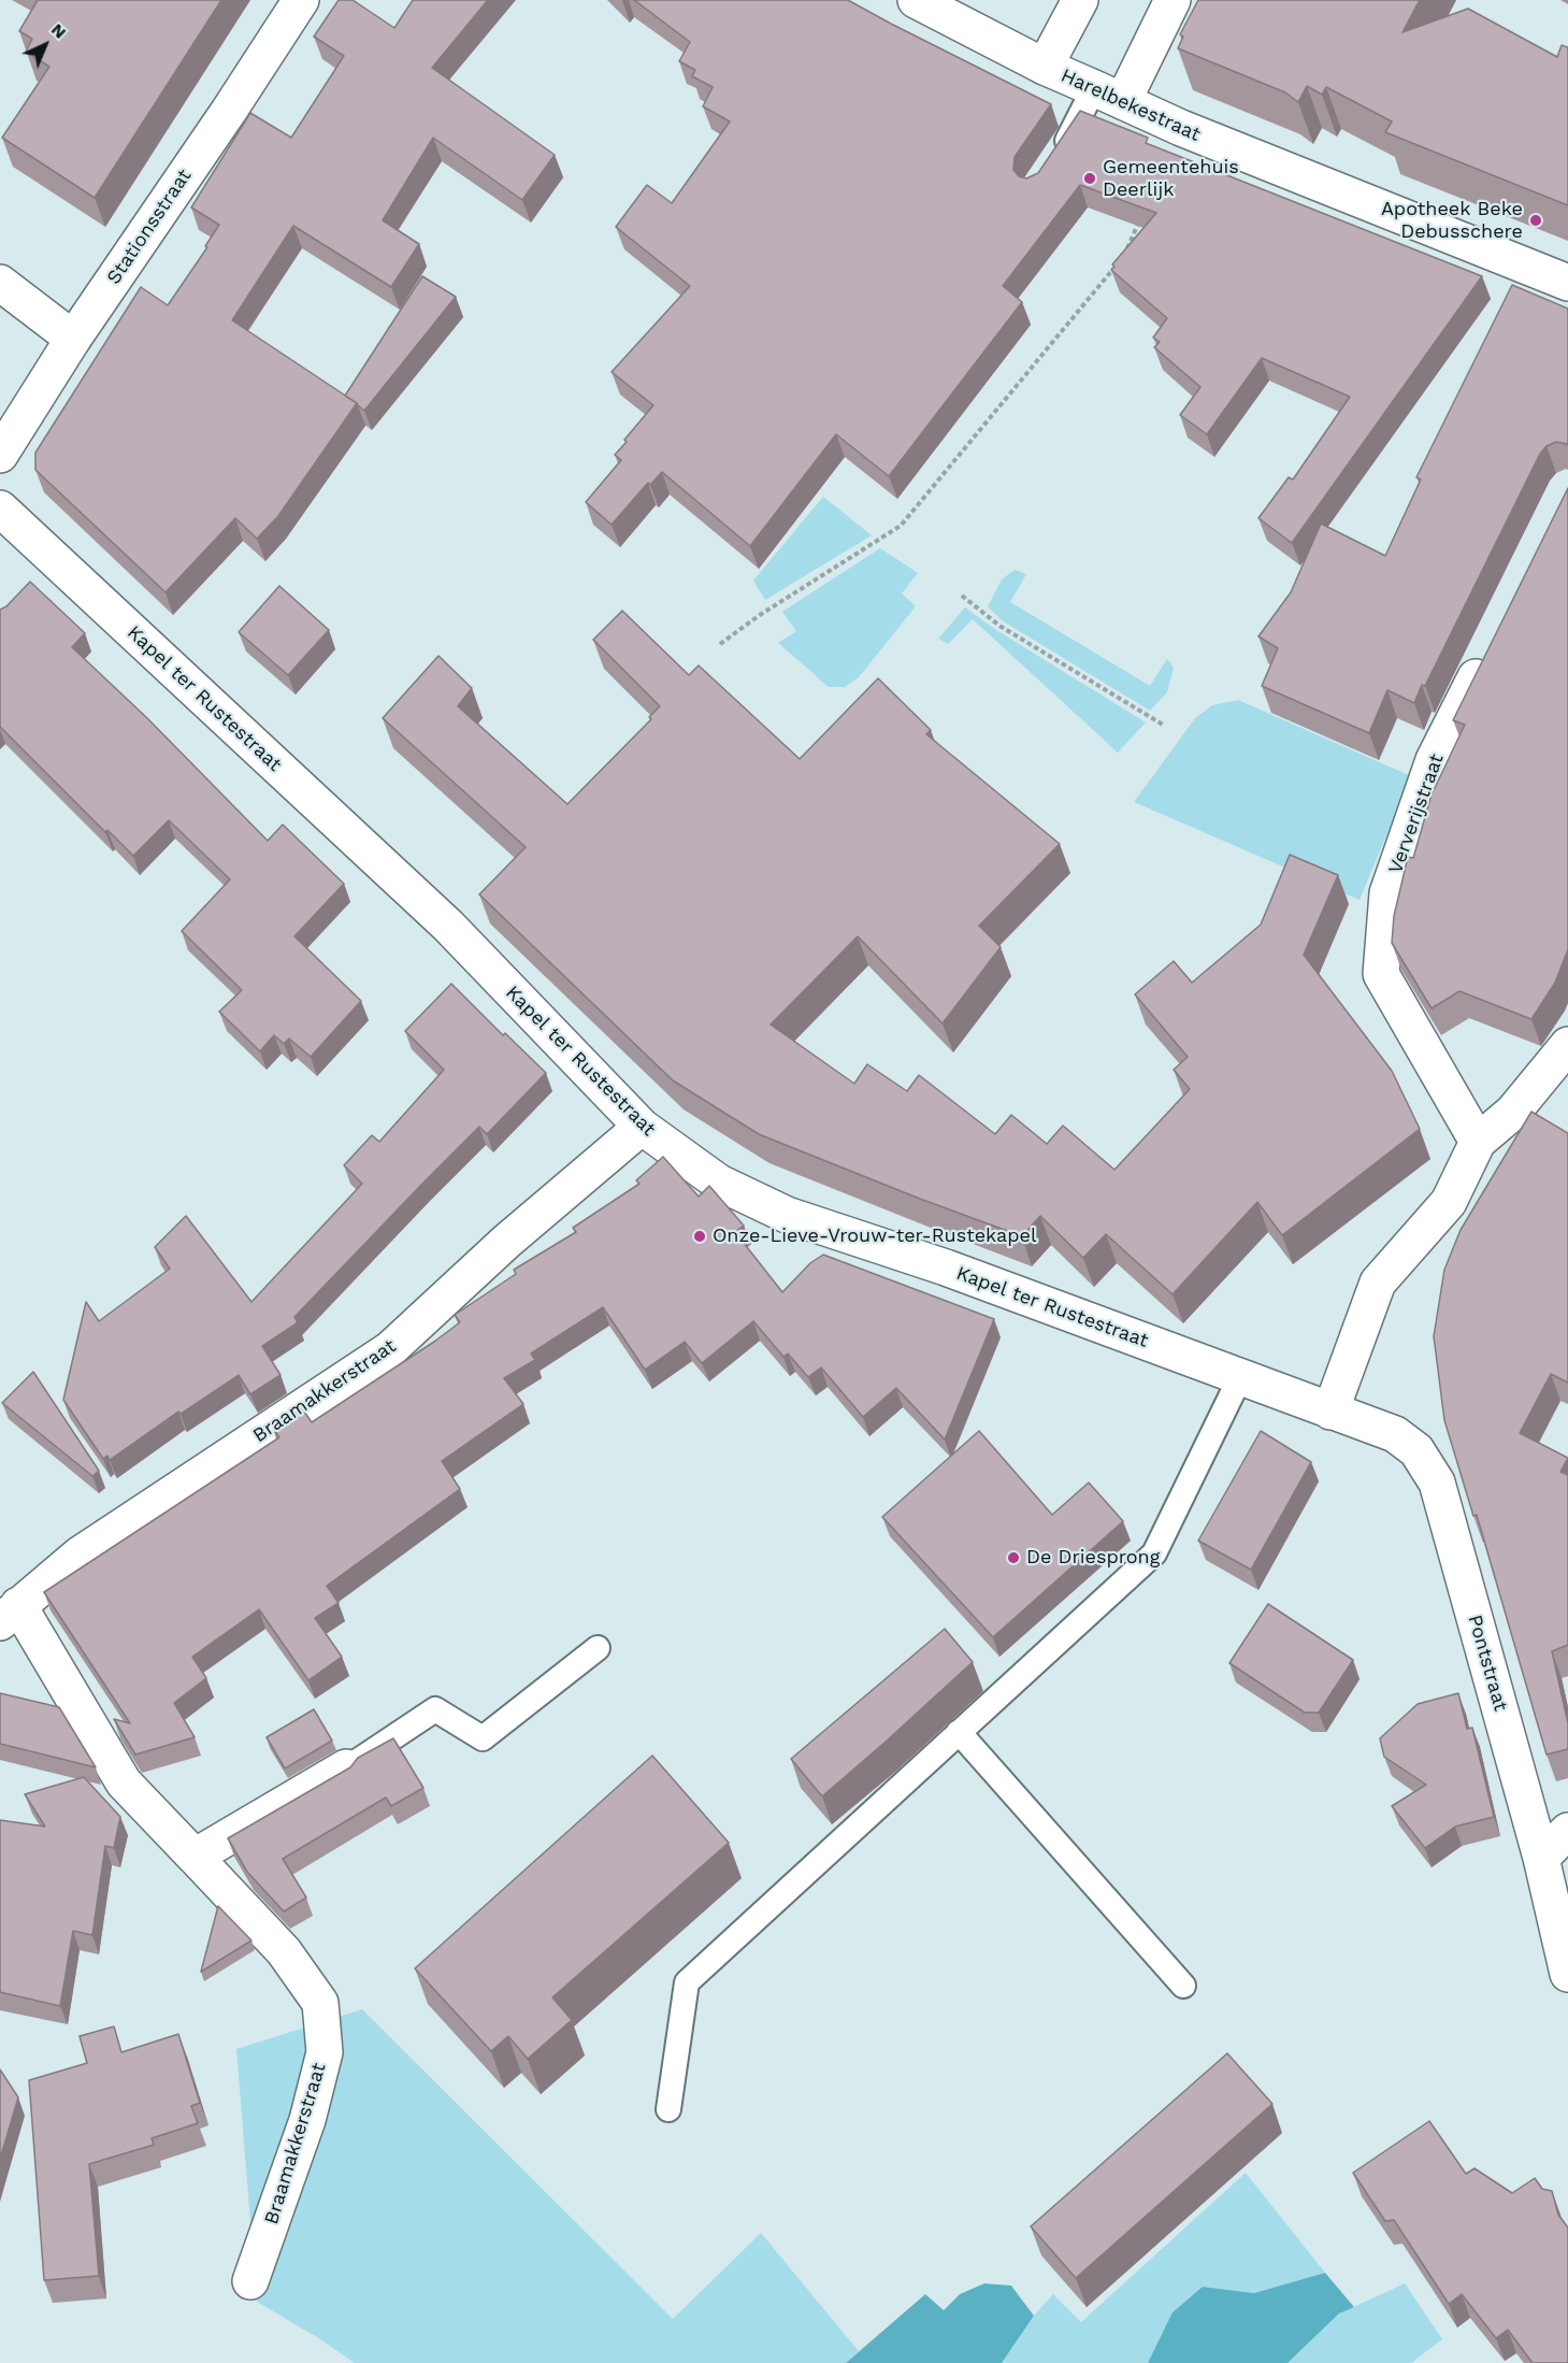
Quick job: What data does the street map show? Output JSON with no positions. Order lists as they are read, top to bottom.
{
  "streets": {
    "street": [
      "Harelbekestraat",
      "Stationsstraat",
      "Kapel ter Rustestraat",
      "Ververijstraat",
      "Braamakkerstraat",
      "Pontstraat"
    ]
  },
  "crossings": [
    ["Kapel ter Rustestraat", "Braamakkerstraat"],
    ["Kapel ter Rustestraat", "Pontstraat"]
  ],
  "places": [
    "Gemeentehuis Deerlijk",
    "Apotheek Beke Debusschere",
    "Onze-Lieve-Vrouw-ter-Rustekapel",
    "De Driesprong"
  ],
  "north": "top right"
}
